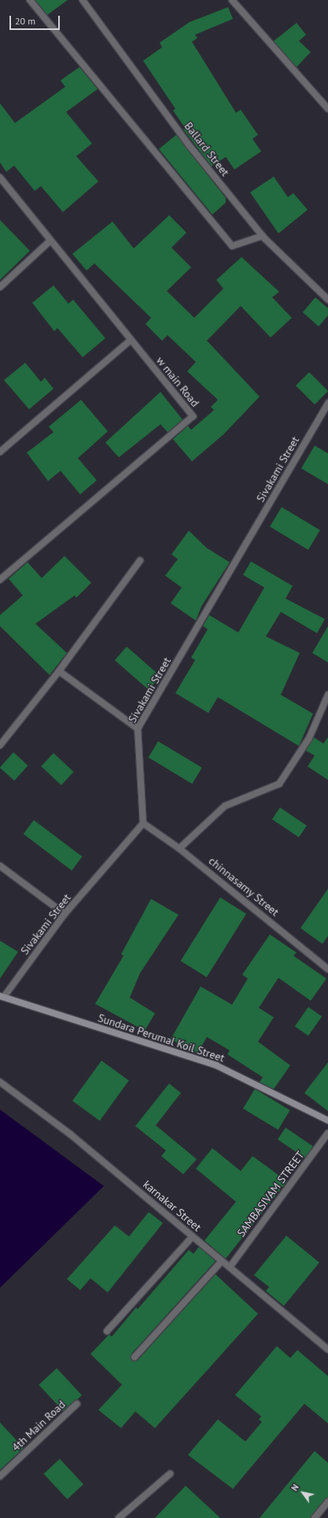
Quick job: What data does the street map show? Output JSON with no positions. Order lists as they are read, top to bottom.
{
  "streets": {
    "street": [
      "Ballard Street",
      "w main Road",
      "Sivakami Street",
      "chinnasamy Street",
      "Sundara Perumal Koil Street",
      "SAMBASIVAM STREET",
      "karnakar Street",
      "4th Main Road"
    ]
  },
  "crossings": [
    ["Sivakami Street", "chinnasamy Street"],
    ["Sivakami Street", "Sundara Perumal Koil Street"],
    ["SAMBASIVAM STREET", "karnakar Street"]
  ],
  "scale_bar": "20 m",
  "north": "top left"
}
